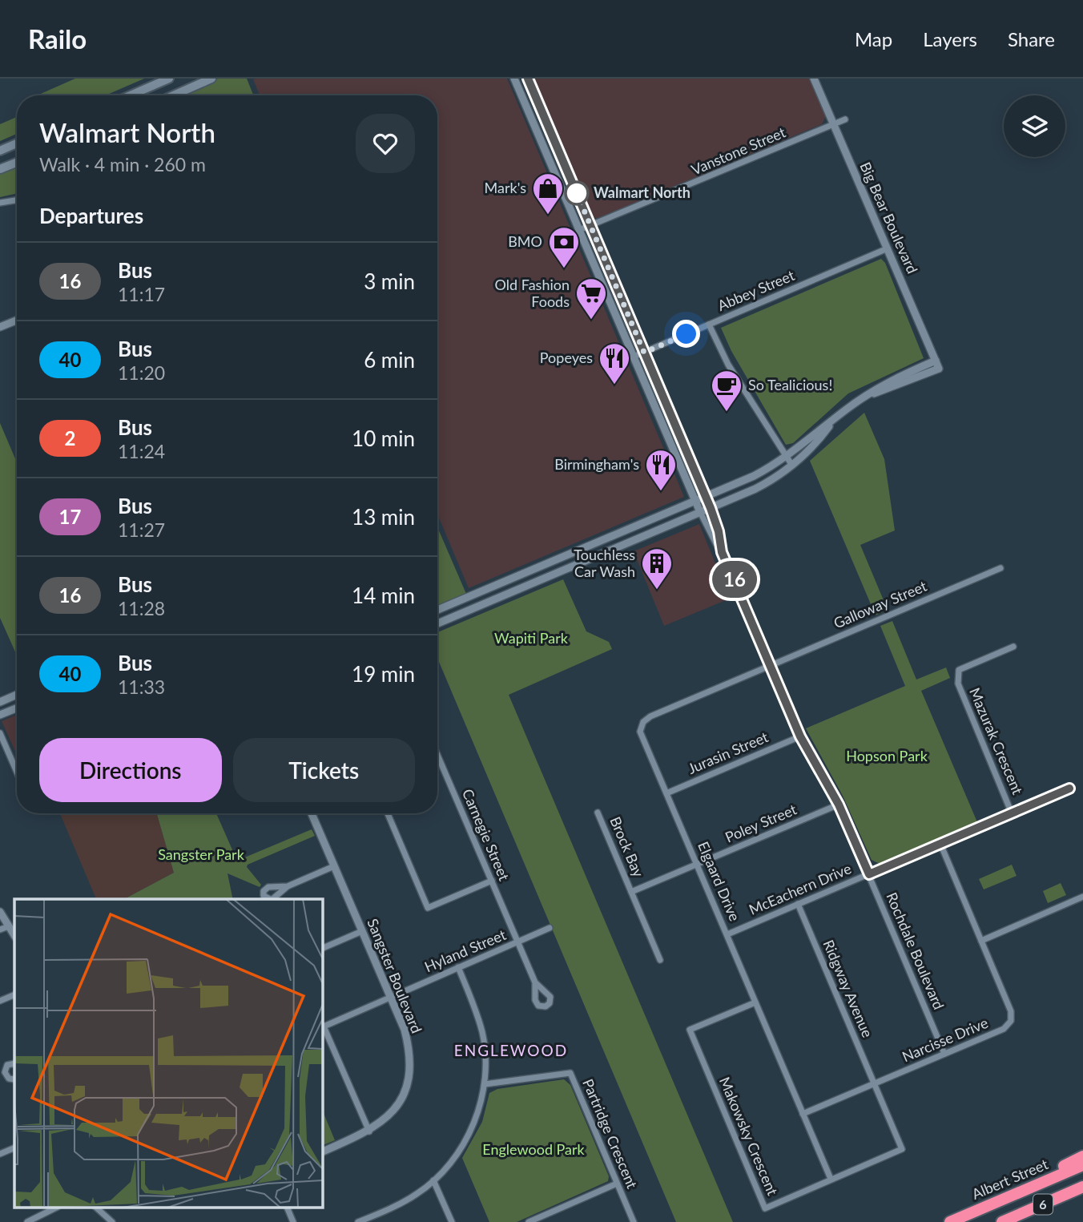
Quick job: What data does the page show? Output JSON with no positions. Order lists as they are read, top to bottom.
{
  "streets": {
    "highway": ["Albert Street", "6"],
    "street": [
      "Vanstone Street",
      "Big Bear Boulevard",
      "Abbey Street",
      "Galloway Street",
      "Mazurak Crescent",
      "Jurasin Street",
      "Poley Street",
      "Carnegie Street",
      "Brock Bay",
      "Elgaard Drive",
      "McEachern Drive",
      "Hyland Street",
      "Rochdale Boulevard",
      "Sangster Boulevard",
      "Ridgway Avenue",
      "Narcisse Drive",
      "Partridge Crescent",
      "Makowsky Crescent"
    ]
  },
  "crossings": [
    ["Vanstone Street", "Big Bear Boulevard"],
    ["Vanstone Street", "Rochdale Boulevard"],
    ["Big Bear Boulevard", "Abbey Street"],
    ["Abbey Street", "Rochdale Boulevard"],
    ["Galloway Street", "Elgaard Drive"],
    ["Galloway Street", "Rochdale Boulevard"],
    ["Mazurak Crescent", "McEachern Drive"],
    ["Jurasin Street", "Elgaard Drive"],
    ["Jurasin Street", "Rochdale Boulevard"],
    ["Poley Street", "Brock Bay"],
    ["Poley Street", "Elgaard Drive"],
    ["Poley Street", "Rochdale Boulevard"],
    ["Carnegie Street", "Hyland Street"],
    ["Elgaard Drive", "McEachern Drive"],
    ["Elgaard Drive", "Rochdale Boulevard"],
    ["Elgaard Drive", "Narcisse Drive"],
    ["Elgaard Drive", "Makowsky Crescent"],
    ["McEachern Drive", "Rochdale Boulevard"],
    ["McEachern Drive", "Ridgway Avenue"],
    ["McEachern Drive", "Narcisse Drive"],
    ["Hyland Street", "Sangster Boulevard"],
    ["Rochdale Boulevard", "Narcisse Drive"],
    ["Ridgway Avenue", "Narcisse Drive"],
    ["Ridgway Avenue", "Makowsky Crescent"],
    ["Narcisse Drive", "Makowsky Crescent"]
  ],
  "districts": ["ENGLEWOOD"],
  "parks": [
    "Wapiti Park",
    "Hopson Park",
    "Sangster Park",
    "Englewood Park"
  ],
  "places": {
    "other": ["Walmart North"],
    "shop": ["Mark's"],
    "bank": ["BMO"],
    "supermarket": ["Old Fashion Foods"],
    "restaurant": ["Popeyes", "Birmingham's"],
    "cafe": ["So Tealicious!"],
    "building": ["Touchless Car Wash"]
  },
  "lines": ["bus line 16"],
  "page": {
    "header": "Railo",
    "nav": ["Map", "Layers", "Share"],
    "on_map": "16",
    "heading": [
      ["Walmart North", "Walk · 4 min · 260 m"],
      "Departures"
    ],
    "list": [
      {
        "mark": "16",
        "name": "Bus",
        "note": "11:17",
        "value": "3 min"
      },
      {
        "mark": "40",
        "name": "Bus",
        "note": "11:20",
        "value": "6 min"
      },
      {
        "mark": "2",
        "name": "Bus",
        "note": "11:24",
        "value": "10 min"
      },
      {
        "mark": "17",
        "name": "Bus",
        "note": "11:27",
        "value": "13 min"
      },
      {
        "mark": "16",
        "name": "Bus",
        "note": "11:28",
        "value": "14 min"
      },
      {
        "mark": "40",
        "name": "Bus",
        "note": "11:33",
        "value": "19 min"
      }
    ],
    "buttons": ["Directions", "Tickets"]
  }
}
